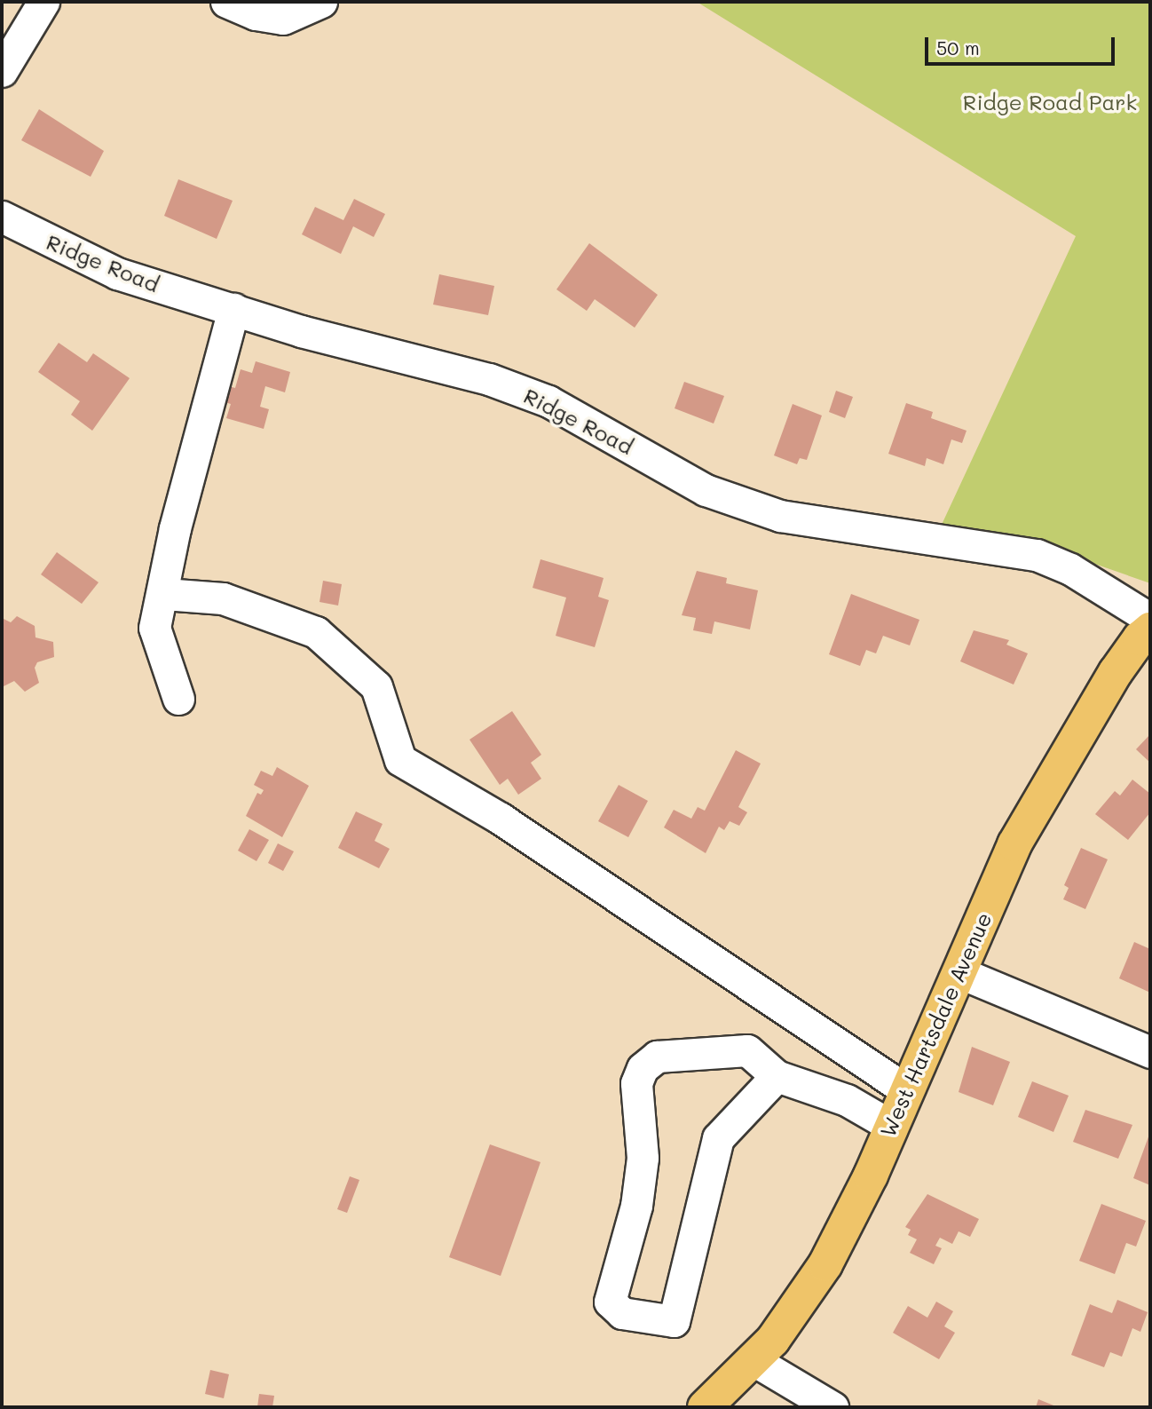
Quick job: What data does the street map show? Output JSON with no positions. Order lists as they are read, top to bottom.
{
  "streets": {
    "main road": ["West Hartsdale Avenue"],
    "street": ["Ridge Road"]
  },
  "parks": ["Ridge Road Park"],
  "scale_bar": "50 m"
}
